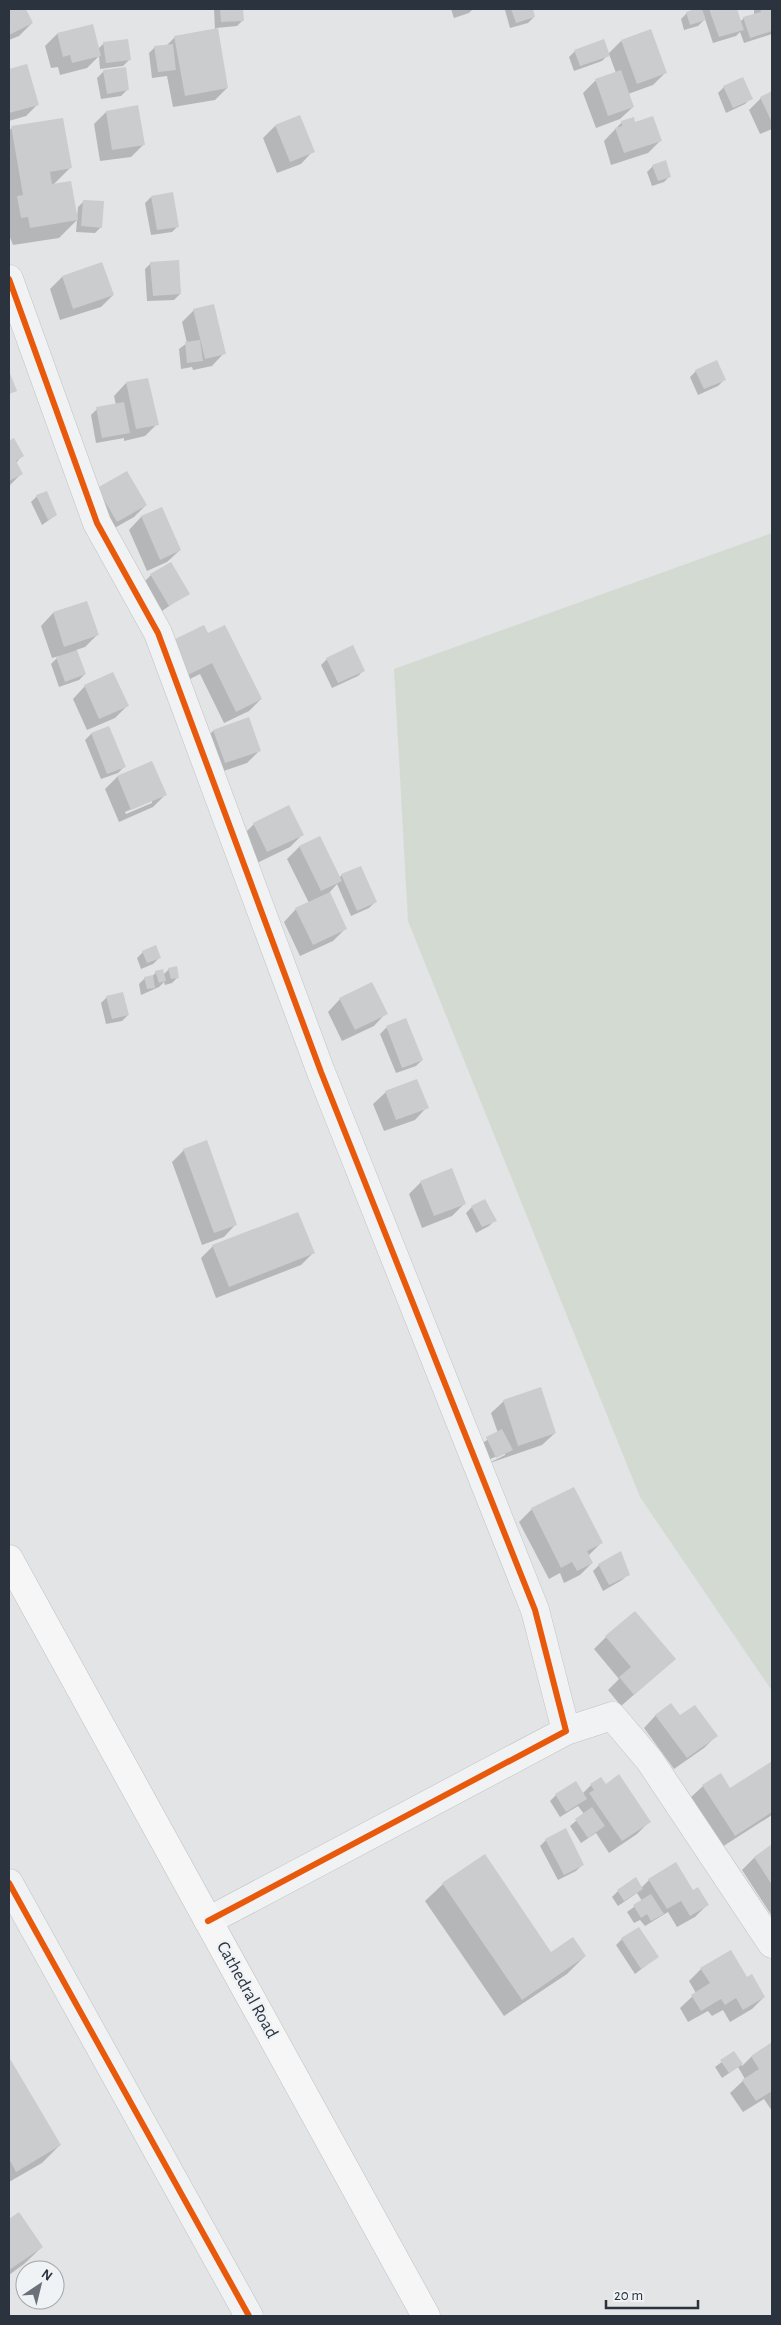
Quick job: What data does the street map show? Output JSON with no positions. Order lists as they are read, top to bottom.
{
  "streets": {
    "main road": ["Cathedral Road"]
  },
  "scale_bar": "20 m",
  "north": "top right"
}
